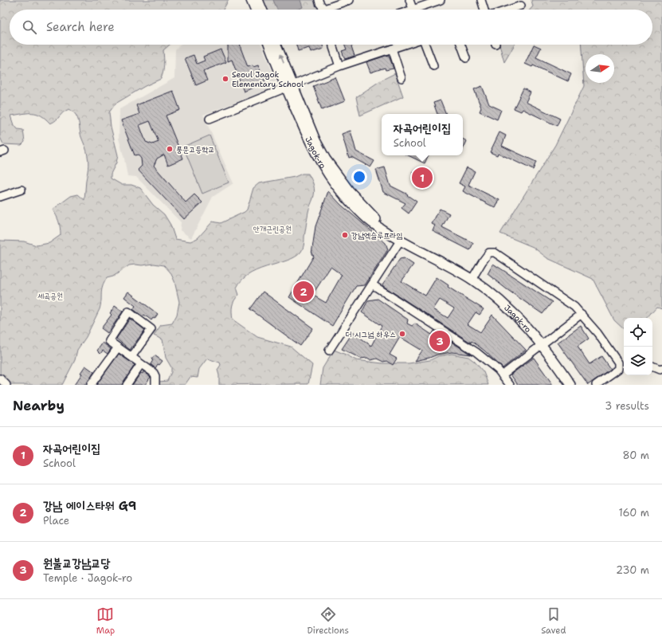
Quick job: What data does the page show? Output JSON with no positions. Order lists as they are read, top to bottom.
{
  "streets": {
    "main road": ["Jagok-ro"]
  },
  "parks": ["안개근린공원", "세곡공원"],
  "places": [
    "Seoul Jagok Elementary School",
    "풍문고등학교",
    "강남엑슬루프라임",
    "더 시그넘 하우스"
  ],
  "north": "right",
  "page": {
    "search": "Search here",
    "popup": ["자곡어린이집", "School"],
    "pins": ["1", "2", "3"],
    "heading": ["Nearby", "3 results"],
    "list": [
      {
        "mark": "1",
        "name": "자곡어린이집",
        "note": "School",
        "value": "80 m"
      },
      {
        "mark": "2",
        "name": "강남 에이스타워 G9",
        "note": "Place",
        "value": "160 m"
      },
      {
        "mark": "3",
        "name": "원불교강남교당",
        "note": "Temple · Jagok-ro",
        "value": "230 m"
      }
    ],
    "nav": ["Map", "Directions", "Saved"]
  }
}
